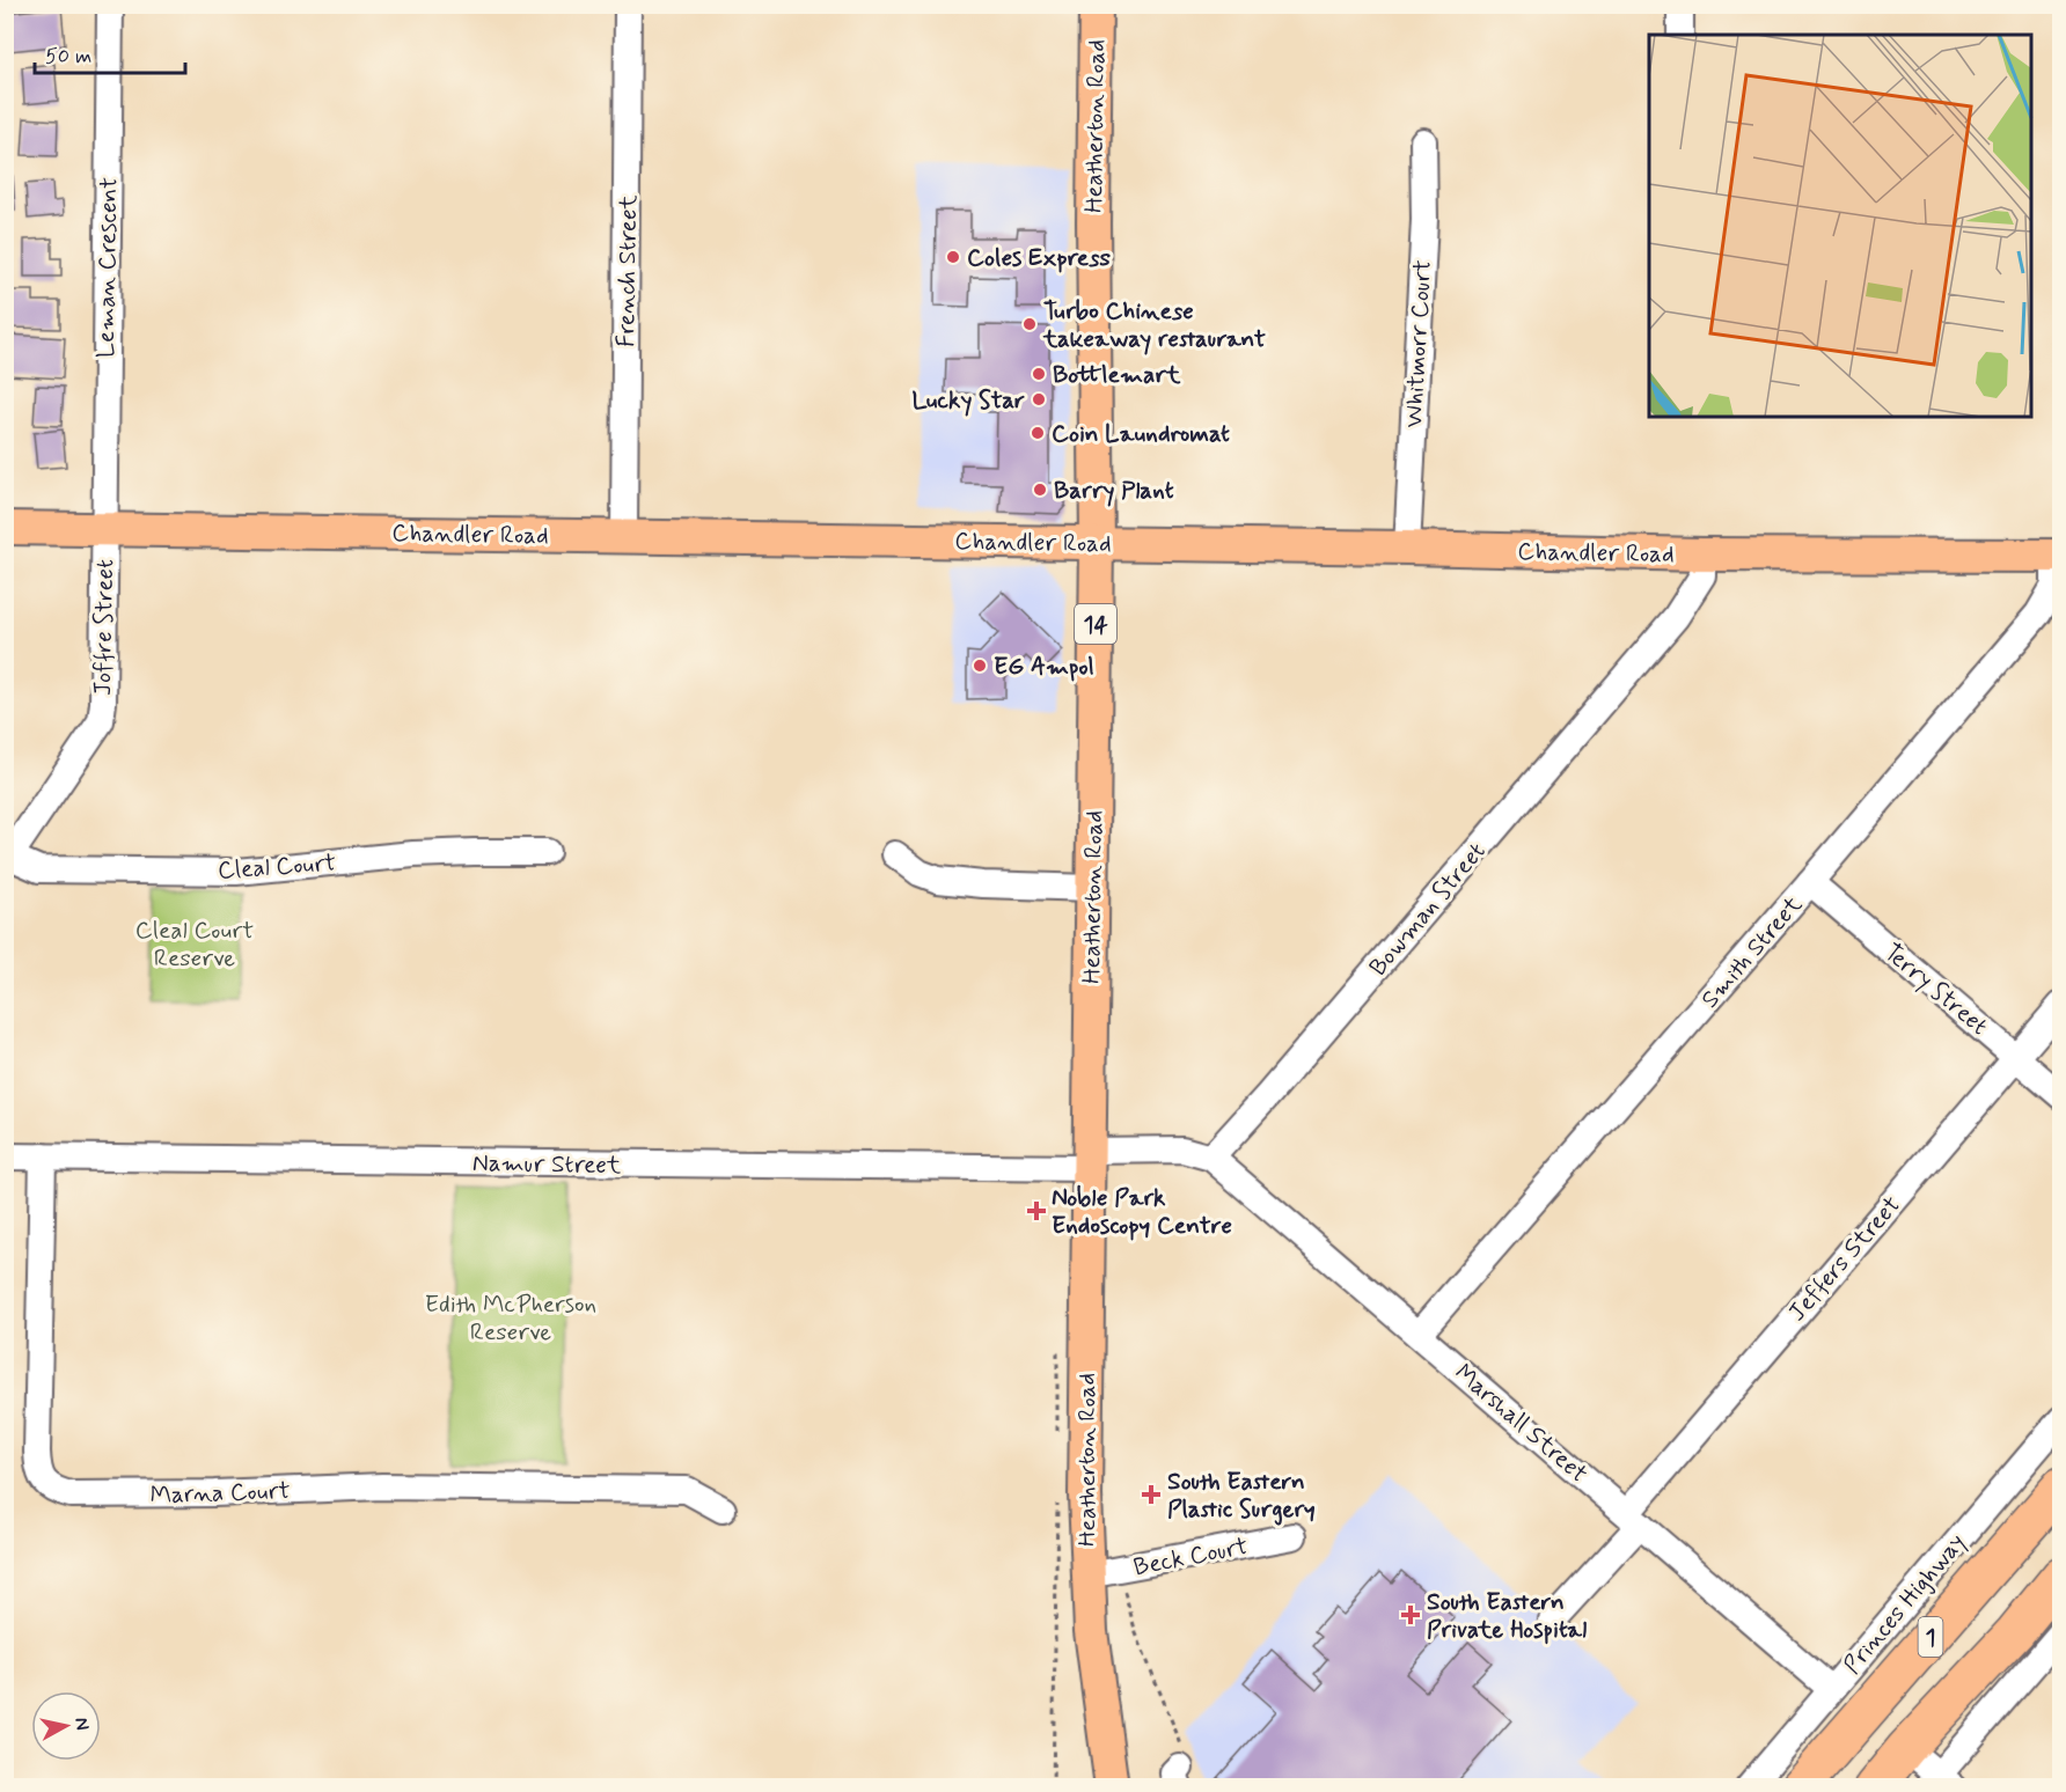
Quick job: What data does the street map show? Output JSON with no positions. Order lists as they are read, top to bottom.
{
  "streets": {
    "highway": ["Princes Highway", "1"],
    "main road": ["Heatherton Road", "Chandler Road", "14"],
    "street": [
      "Leman Crescent",
      "French Street",
      "Whitmorr Court",
      "Joffre Street",
      "Cleal Court",
      "Bowman Street",
      "Smith Street",
      "Terry Street",
      "Namur Street",
      "Jeffers Street",
      "Marshall Street",
      "Marna Court",
      "Beck Court"
    ]
  },
  "crossings": [
    ["Heatherton Road", "Chandler Road"],
    ["Heatherton Road", "Namur Street"],
    ["Heatherton Road", "Beck Court"],
    ["Leman Crescent", "Chandler Road"],
    ["Leman Crescent", "Joffre Street"],
    ["French Street", "Chandler Road"],
    ["Whitmorr Court", "Chandler Road"],
    ["Chandler Road", "Joffre Street"],
    ["Chandler Road", "Bowman Street"],
    ["Chandler Road", "Smith Street"],
    ["Joffre Street", "Cleal Court"],
    ["Bowman Street", "Marshall Street"],
    ["Smith Street", "Terry Street"],
    ["Smith Street", "Marshall Street"],
    ["Terry Street", "Jeffers Street"],
    ["Namur Street", "Marna Court"],
    ["Jeffers Street", "Marshall Street"],
    ["Marshall Street", "Princes Highway"]
  ],
  "parks": ["Cleal Court Reserve", "Edith McPherson Reserve"],
  "places": {
    "other": [
      "Coles Express",
      "Turbo Chinese takeaway restaurant",
      "Bottlemart",
      "Lucky Star",
      "Coin Laundromat",
      "Barry Plant",
      "EG Ampol"
    ],
    "health": ["Noble Park Endoscopy Centre", "South Eastern Plastic Surgery", "South Eastern Private Hospital"]
  },
  "scale_bar": "50 m",
  "north": "right"
}
